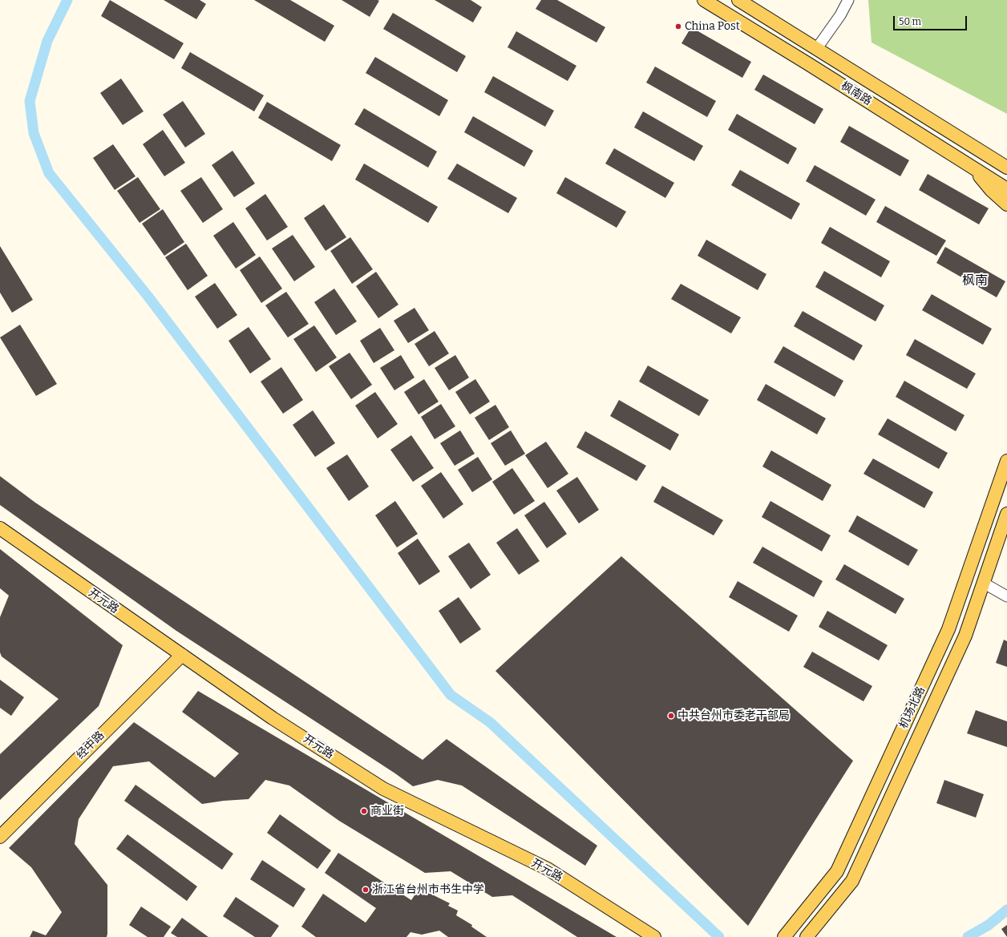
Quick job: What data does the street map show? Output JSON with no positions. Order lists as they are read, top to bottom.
{
  "streets": {
    "main road": [
      "枫南路",
      "开元路",
      "机场北路",
      "经中路"
    ]
  },
  "crossings": [
    ["开元路", "经中路"]
  ],
  "districts": ["枫南"],
  "places": [
    "China Post",
    "中共台州市委老干部局",
    "商业街",
    "浙江省台州市书生中学"
  ],
  "scale_bar": "50 m"
}
